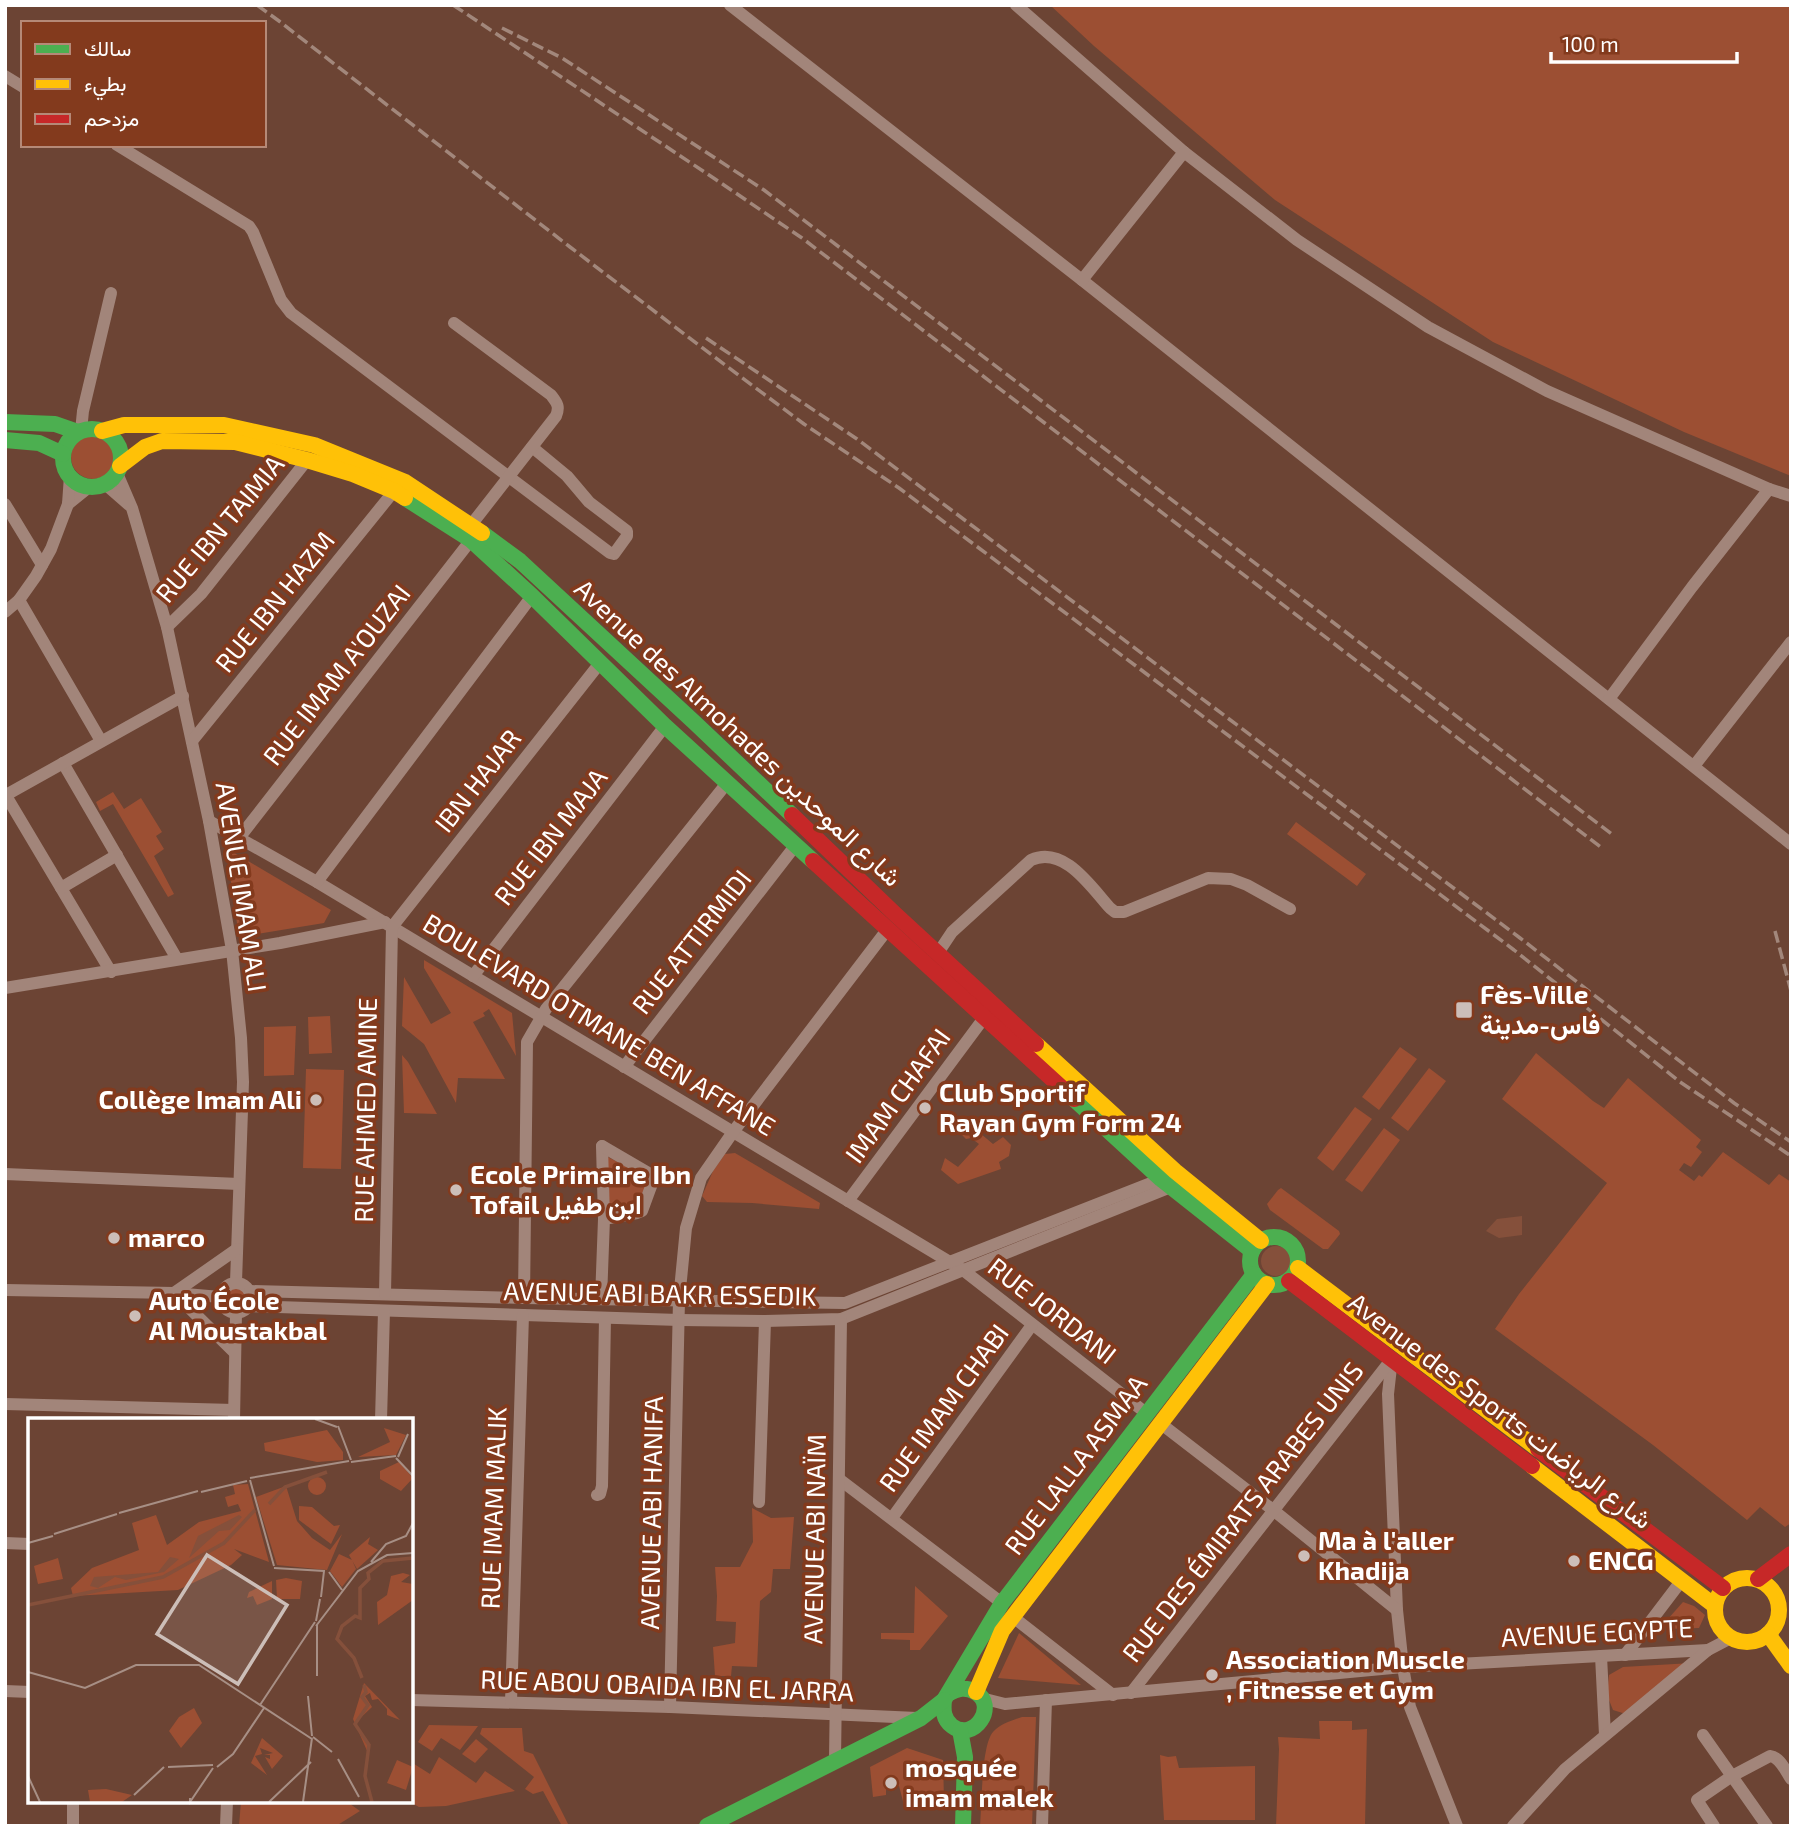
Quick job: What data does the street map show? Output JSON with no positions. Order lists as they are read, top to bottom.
{
  "streets": {
    "street": [
      "RUE IBN TAIMIA",
      "RUE IBN HAZM",
      "RUE IMAM A'OUZAI",
      "Avenue des Almohades شارع الموحدين",
      "IBN HAJAR",
      "RUE IBN MAJA",
      "AVENUE IMAM ALI",
      "RUE ATTIRMIDI",
      "BOULEVARD OTMANE BEN AFFANE",
      "IMAM CHAFAI",
      "RUE AHMED AMINE",
      "AVENUE ABI BAKR ESSEDIK",
      "RUE JORDANI",
      "RUE IMAM CHABI",
      "Avenue des Sports شارع الرياضات",
      "RUE LALLA ASMAA",
      "RUE IMAM MALIK",
      "RUE DES ÉMIRATS ARABES UNIS",
      "AVENUE ABI HANIFA",
      "AVENUE ABI NAÏM",
      "AVENUE EGYPTE",
      "RUE ABOU OBAIDA IBN EL JARRA"
    ]
  },
  "crossings": [
    ["RUE IBN TAIMIA", "Avenue des Almohades شارع الموحدين"],
    ["RUE IBN TAIMIA", "AVENUE IMAM ALI"],
    ["RUE IBN HAZM", "Avenue des Almohades شارع الموحدين"],
    ["RUE IBN HAZM", "AVENUE IMAM ALI"],
    ["RUE IMAM A'OUZAI", "Avenue des Almohades شارع الموحدين"],
    ["RUE IMAM A'OUZAI", "BOULEVARD OTMANE BEN AFFANE"],
    ["Avenue des Almohades شارع الموحدين", "IBN HAJAR"],
    ["Avenue des Almohades شارع الموحدين", "RUE IBN MAJA"],
    ["Avenue des Almohades شارع الموحدين", "AVENUE IMAM ALI"],
    ["Avenue des Almohades شارع الموحدين", "RUE ATTIRMIDI"],
    ["Avenue des Almohades شارع الموحدين", "IMAM CHAFAI"],
    ["Avenue des Almohades شارع الموحدين", "AVENUE ABI BAKR ESSEDIK"],
    ["Avenue des Almohades شارع الموحدين", "Avenue des Sports شارع الرياضات"],
    ["Avenue des Almohades شارع الموحدين", "RUE LALLA ASMAA"],
    ["IBN HAJAR", "BOULEVARD OTMANE BEN AFFANE"],
    ["IBN HAJAR", "RUE AHMED AMINE"],
    ["RUE IBN MAJA", "BOULEVARD OTMANE BEN AFFANE"],
    ["AVENUE IMAM ALI", "BOULEVARD OTMANE BEN AFFANE"],
    ["AVENUE IMAM ALI", "AVENUE ABI BAKR ESSEDIK"],
    ["RUE ATTIRMIDI", "BOULEVARD OTMANE BEN AFFANE"],
    ["BOULEVARD OTMANE BEN AFFANE", "IMAM CHAFAI"],
    ["BOULEVARD OTMANE BEN AFFANE", "RUE AHMED AMINE"],
    ["BOULEVARD OTMANE BEN AFFANE", "AVENUE ABI BAKR ESSEDIK"],
    ["BOULEVARD OTMANE BEN AFFANE", "RUE JORDANI"],
    ["RUE AHMED AMINE", "AVENUE ABI BAKR ESSEDIK"],
    ["AVENUE ABI BAKR ESSEDIK", "RUE JORDANI"],
    ["AVENUE ABI BAKR ESSEDIK", "RUE IMAM MALIK"],
    ["AVENUE ABI BAKR ESSEDIK", "AVENUE ABI HANIFA"],
    ["AVENUE ABI BAKR ESSEDIK", "AVENUE ABI NAÏM"],
    ["RUE JORDANI", "RUE IMAM CHABI"],
    ["RUE JORDANI", "RUE LALLA ASMAA"],
    ["Avenue des Sports شارع الرياضات", "RUE LALLA ASMAA"],
    ["Avenue des Sports شارع الرياضات", "RUE DES ÉMIRATS ARABES UNIS"],
    ["RUE LALLA ASMAA", "AVENUE EGYPTE"],
    ["RUE IMAM MALIK", "RUE ABOU OBAIDA IBN EL JARRA"],
    ["RUE DES ÉMIRATS ARABES UNIS", "AVENUE EGYPTE"],
    ["AVENUE ABI HANIFA", "RUE ABOU OBAIDA IBN EL JARRA"],
    ["AVENUE ABI NAÏM", "RUE ABOU OBAIDA IBN EL JARRA"]
  ],
  "places": {
    "transit": ["Fès-Ville فاس-مدينة"],
    "other": [
      "Collège Imam Ali",
      "Club Sportif Rayan Gym Form 24",
      "Ecole Primaire Ibn Tofail ابن طفيل",
      "marco",
      "Auto École Al Moustakbal",
      "Ma à l'aller Khadija",
      "ENCG",
      "Association Muscle , Fitnesse et Gym",
      "mosquée imam malek"
    ]
  },
  "legend": ["سالك", "بطيء", "مزدحم"],
  "scale_bar": "100 m"
}
